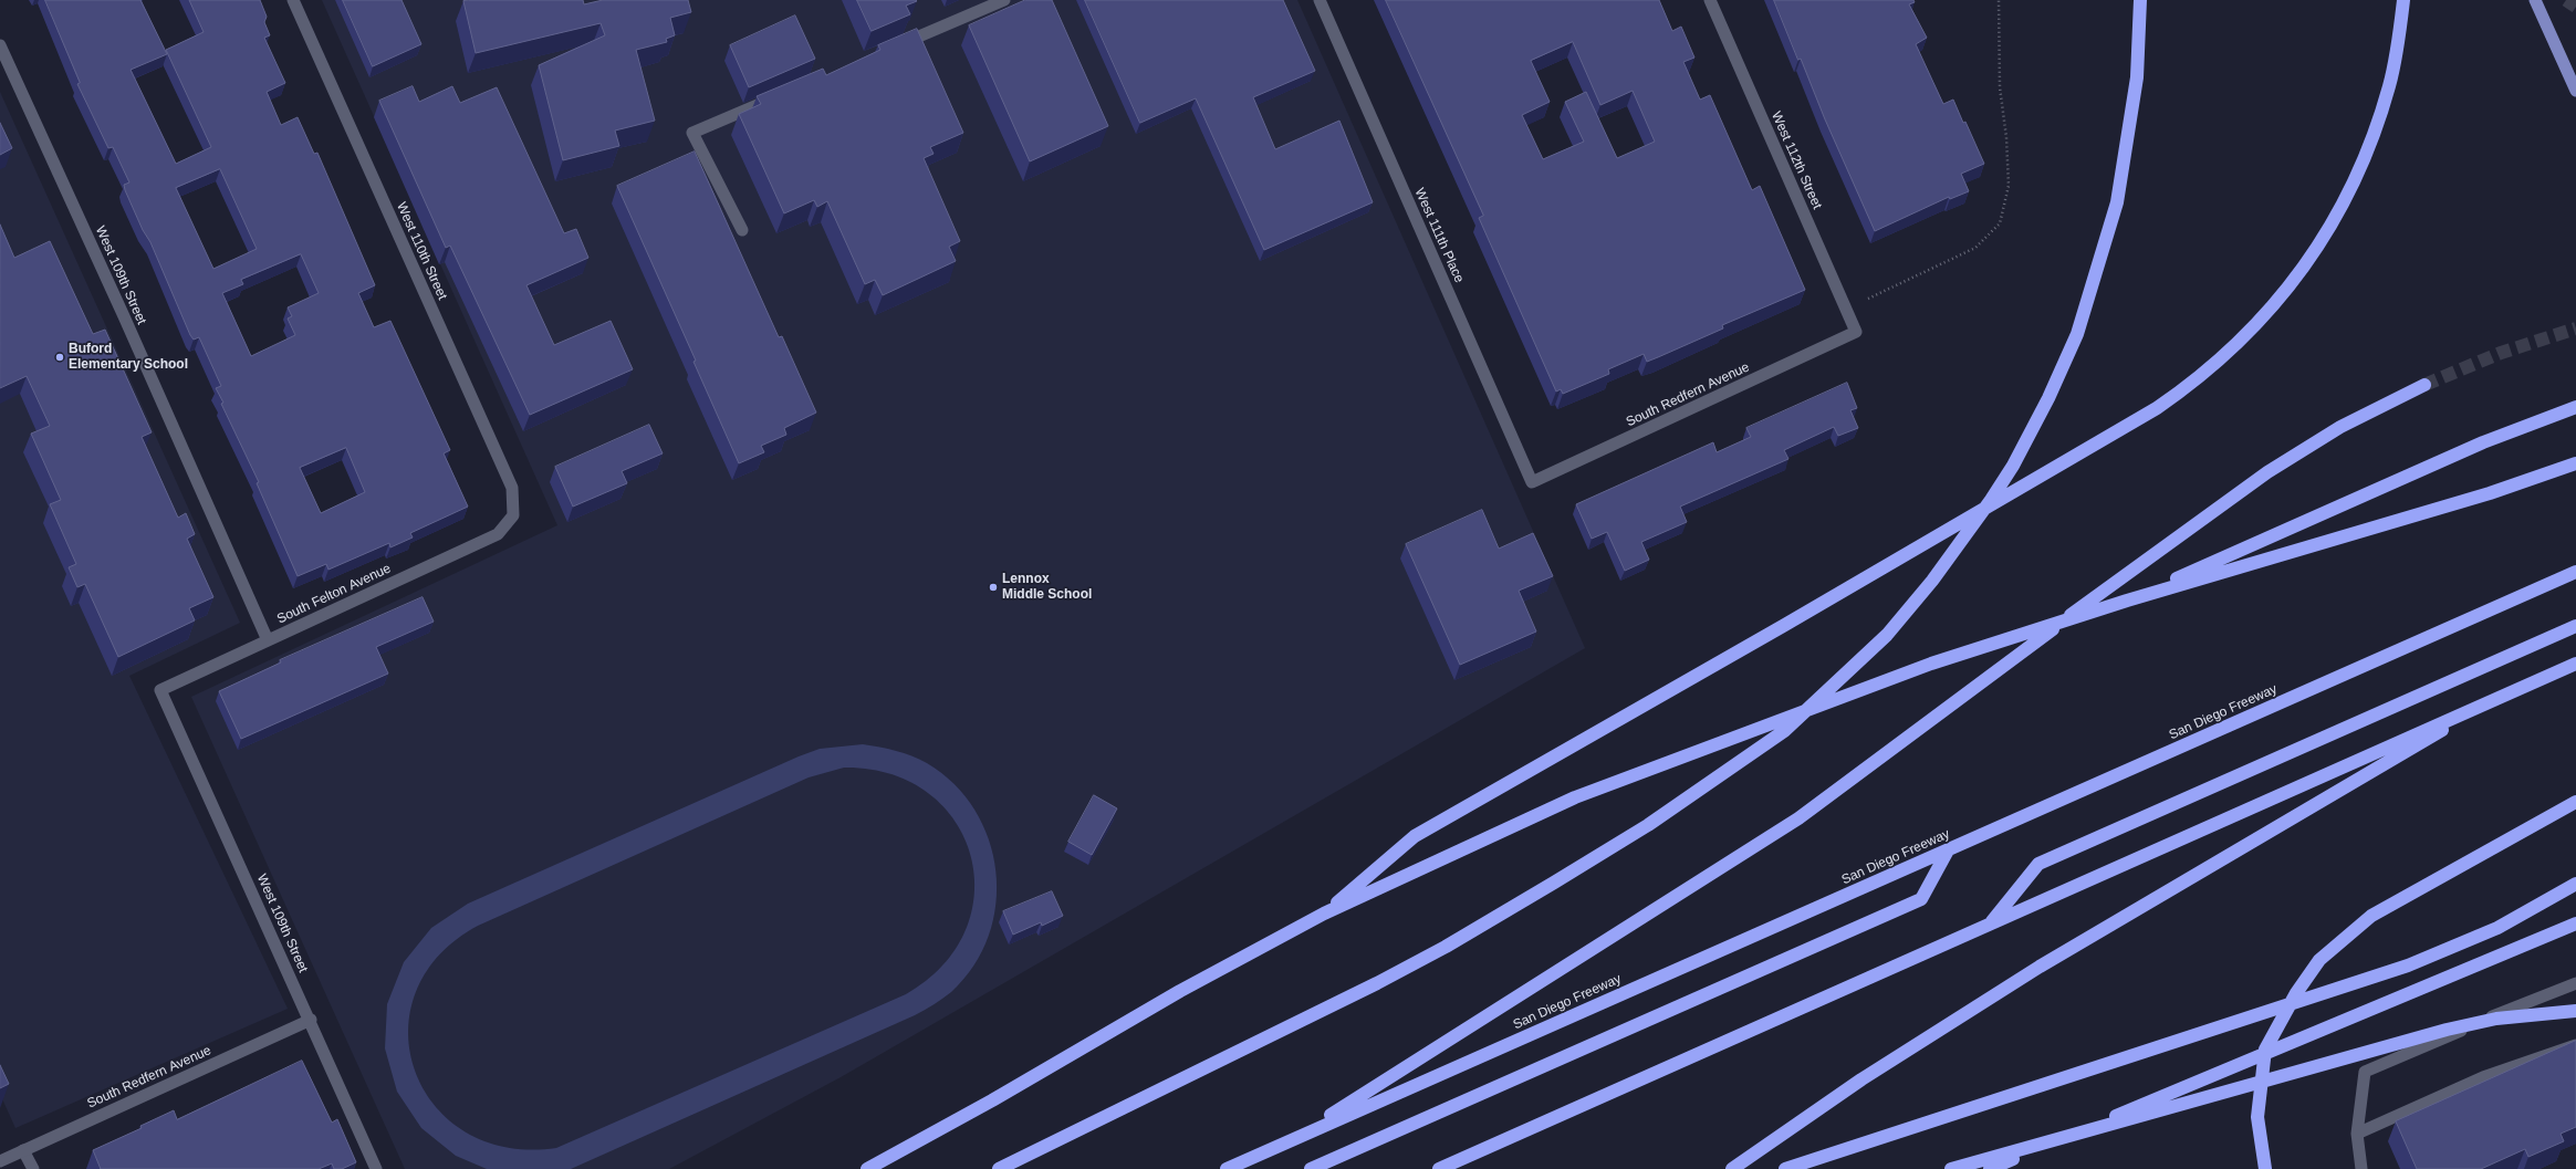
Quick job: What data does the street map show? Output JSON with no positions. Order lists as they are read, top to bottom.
{
  "streets": {
    "highway": ["San Diego Freeway"],
    "street": [
      "West 112th Street",
      "West 111th Place",
      "West 110th Street",
      "West 109th Street",
      "South Redfern Avenue",
      "South Felton Avenue"
    ]
  },
  "crossings": [
    ["West 112th Street", "South Redfern Avenue"],
    ["West 111th Place", "South Redfern Avenue"],
    ["West 110th Street", "South Felton Avenue"],
    ["West 109th Street", "South Redfern Avenue"],
    ["West 109th Street", "South Felton Avenue"]
  ],
  "places": ["Buford Elementary School", "Lennox Middle School"]
}
